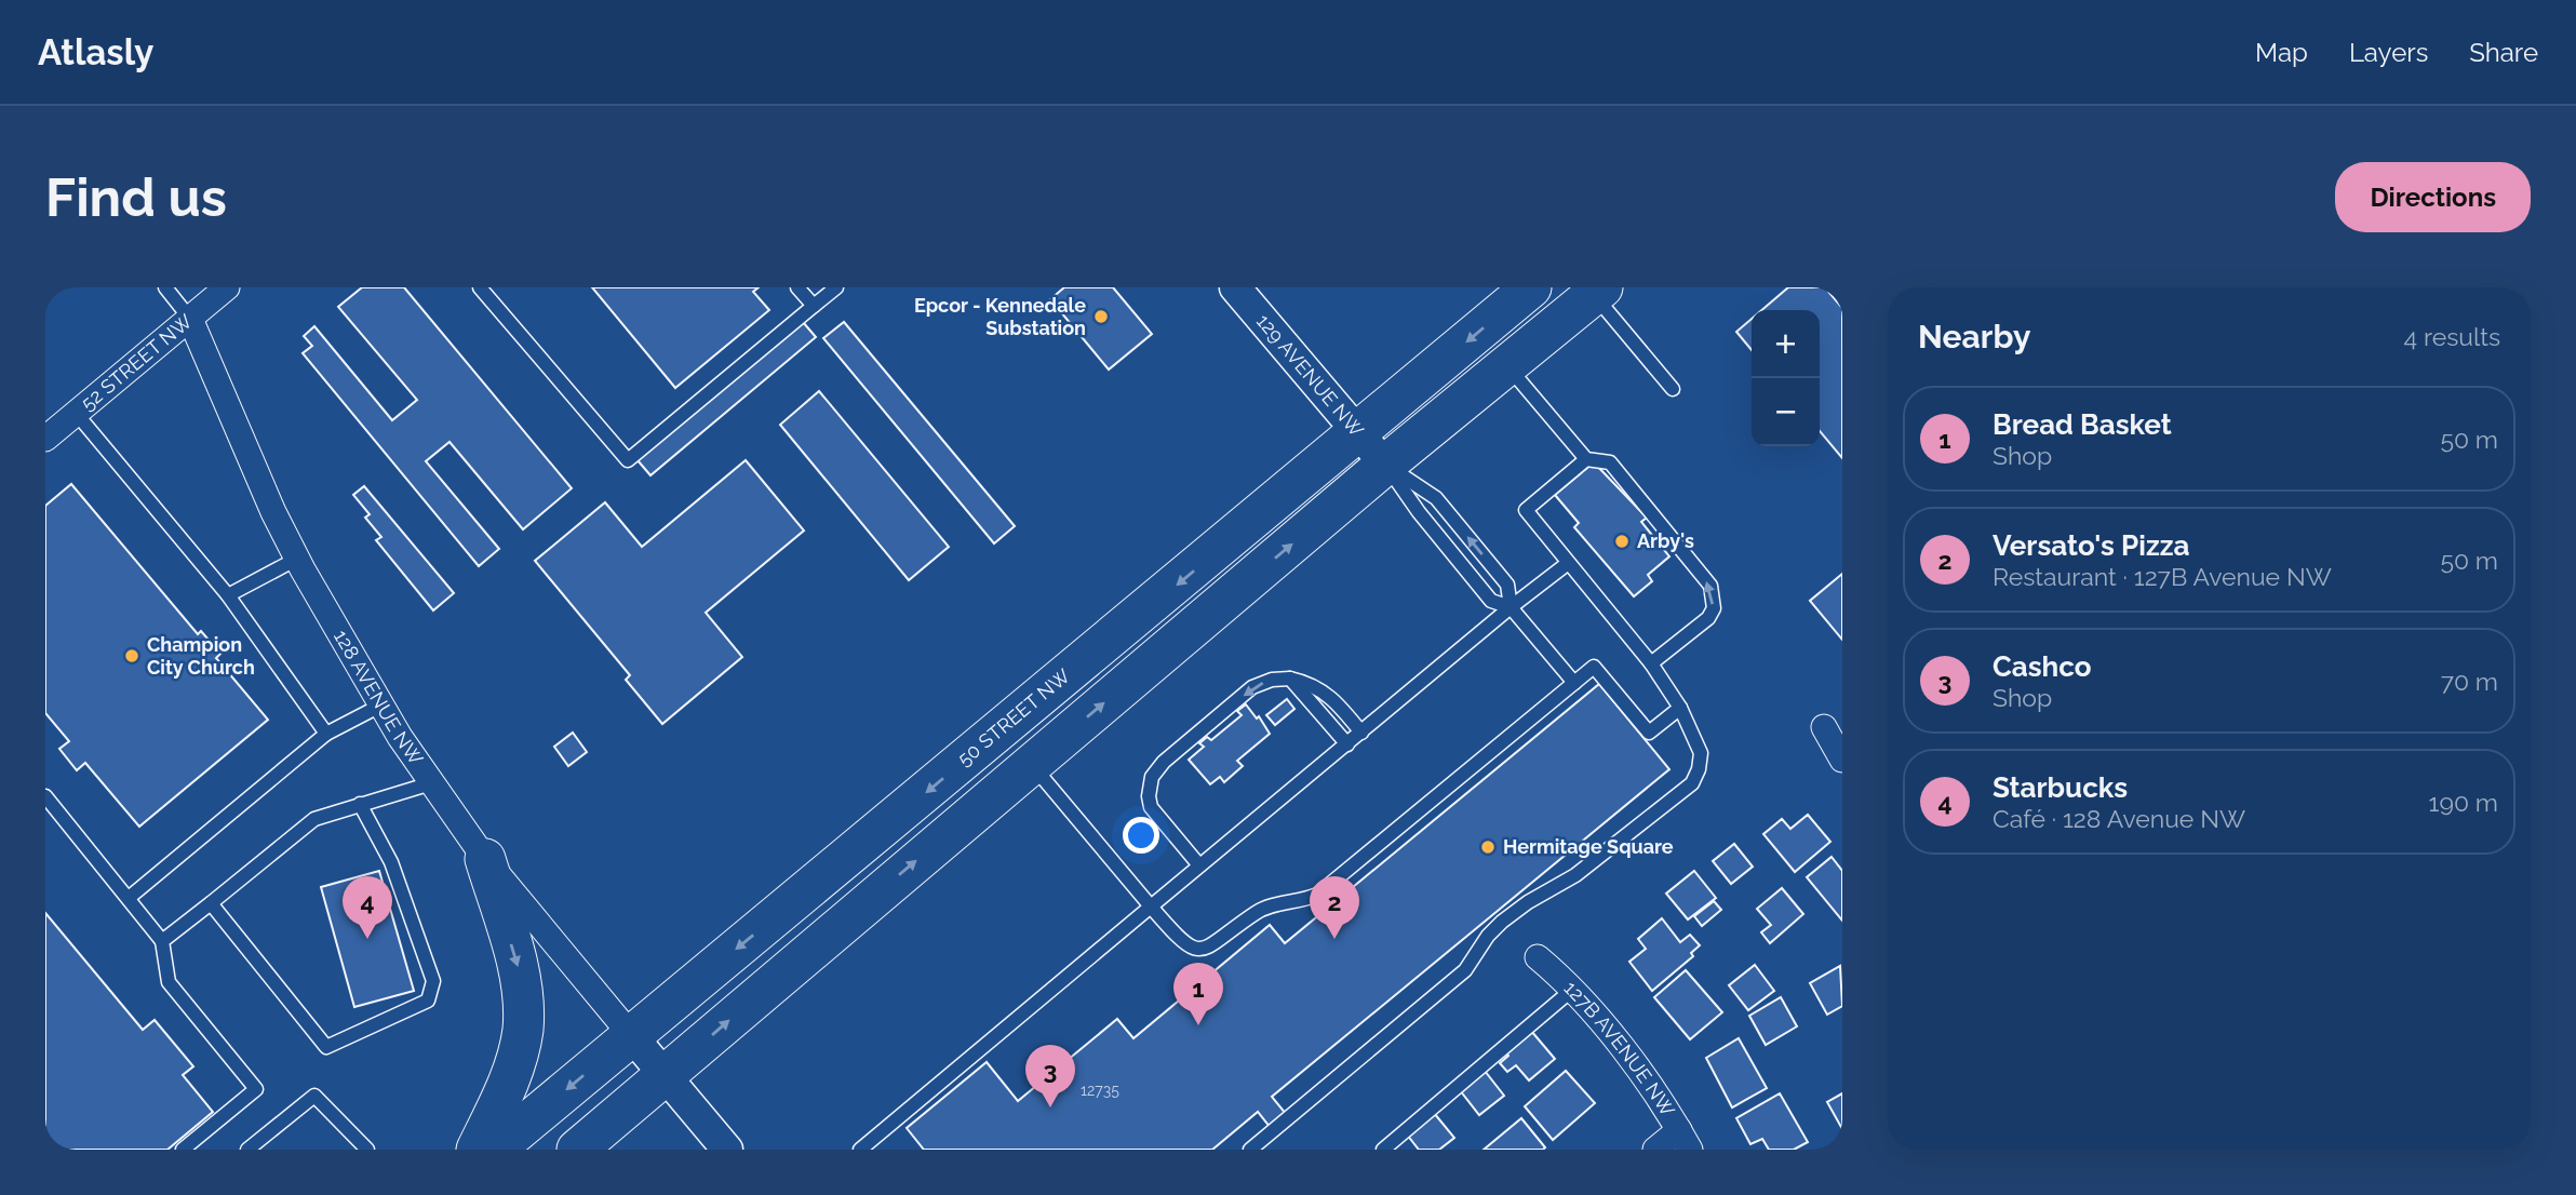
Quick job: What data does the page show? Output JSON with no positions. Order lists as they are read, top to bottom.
{
  "streets": {
    "main road": ["50 STREET NW"],
    "street": [
      "52 STREET NW",
      "129 AVENUE NW",
      "128 AVENUE NW",
      "127B AVENUE NW"
    ]
  },
  "crossings": [
    ["52 STREET NW", "128 AVENUE NW"],
    ["129 AVENUE NW", "50 STREET NW"],
    ["128 AVENUE NW", "50 STREET NW"]
  ],
  "places": [
    "Epcor - Kennedale Substation",
    "Arby's",
    "Champion City Church",
    "Hermitage Square"
  ],
  "house_numbers": ["12735"],
  "page": {
    "header": "Atlasly",
    "nav": ["Map", "Layers", "Share"],
    "buttons": "Directions",
    "title": "Find us",
    "heading": ["Nearby", "4 results"],
    "map_buttons": ["+", "−"],
    "list": [
      {
        "mark": "1",
        "name": "Bread Basket",
        "note": "Shop",
        "value": "50 m"
      },
      {
        "mark": "2",
        "name": "Versato's Pizza",
        "note": "Restaurant · 127B Avenue NW",
        "value": "50 m"
      },
      {
        "mark": "3",
        "name": "Cashco",
        "note": "Shop",
        "value": "70 m"
      },
      {
        "mark": "4",
        "name": "Starbucks",
        "note": "Café · 128 Avenue NW",
        "value": "190 m"
      }
    ],
    "pins": [
      "2",
      "4",
      "1",
      "3"
    ]
  }
}
